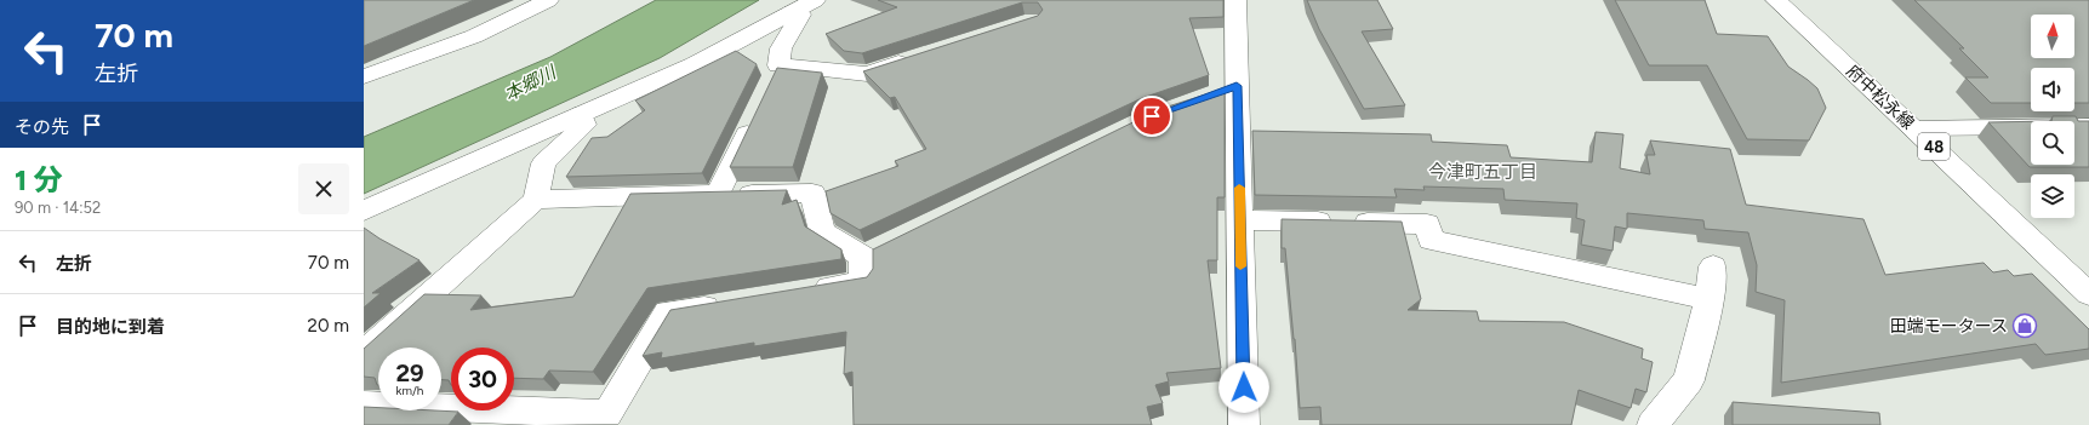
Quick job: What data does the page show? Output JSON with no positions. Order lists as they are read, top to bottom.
{
  "streets": {
    "street": ["府中松永線", "48"]
  },
  "districts": ["今津町五丁目"],
  "water": ["本郷川"],
  "places": {
    "shop": ["田端モータース"]
  },
  "north": "top",
  "page": {
    "turn": ["70 m", "左折"],
    "then": "その先",
    "heading": ["1 分", "90 m · 14:52"],
    "list": [
      {
        "name": "左折",
        "value": "70 m"
      },
      {
        "name": "目的地に到着",
        "value": "20 m"
      }
    ],
    "speed": "29 km/h",
    "limit": "30"
  }
}
